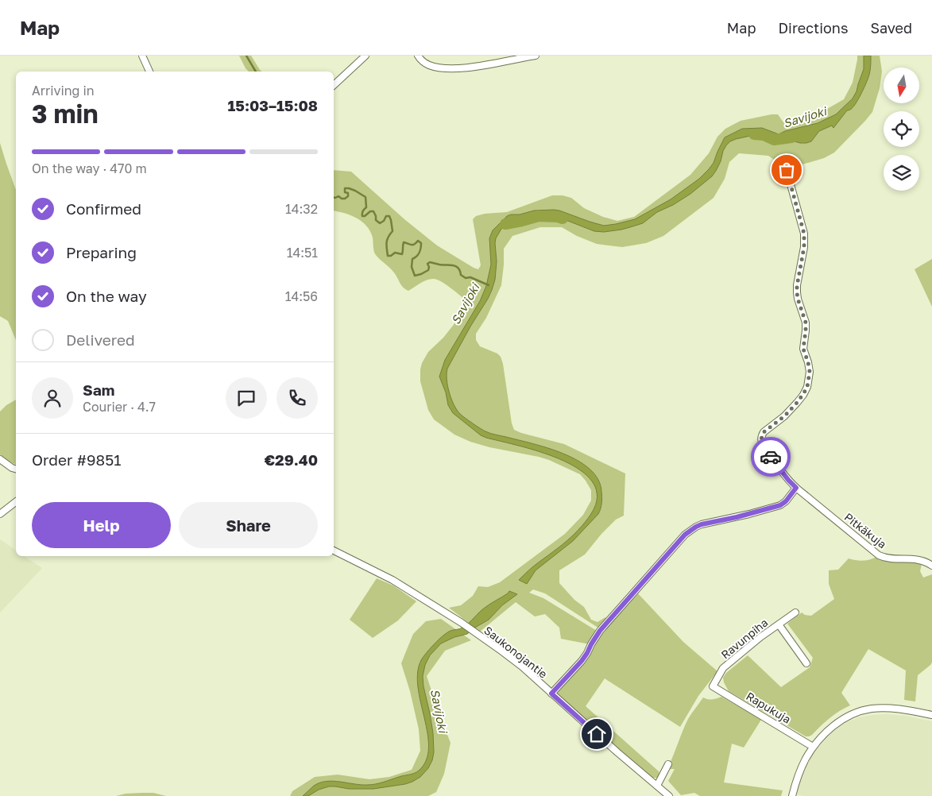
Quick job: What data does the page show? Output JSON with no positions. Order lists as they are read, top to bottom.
{
  "streets": {
    "street": [
      "Pitkäkuja",
      "Ravunpiha",
      "Saukonojantie",
      "Rapukuja"
    ]
  },
  "crossings": [
    ["Ravunpiha", "Rapukuja"]
  ],
  "water": ["Savijoki"],
  "north": "bottom",
  "page": {
    "header": "Map",
    "nav": ["Map", "Directions", "Saved"],
    "heading": ["3 min", "Arriving in", "15:03–15:08"],
    "panel": [
      "Sam",
      "Courier · 4.7",
      "Order #9851",
      "€29.40"
    ],
    "bar": "On the way · 470 m",
    "list": [
      ["Confirmed", "14:32"],
      ["Preparing", "14:51"],
      ["On the way", "14:56"],
      "Delivered"
    ],
    "buttons": ["Help", "Share"]
  }
}
